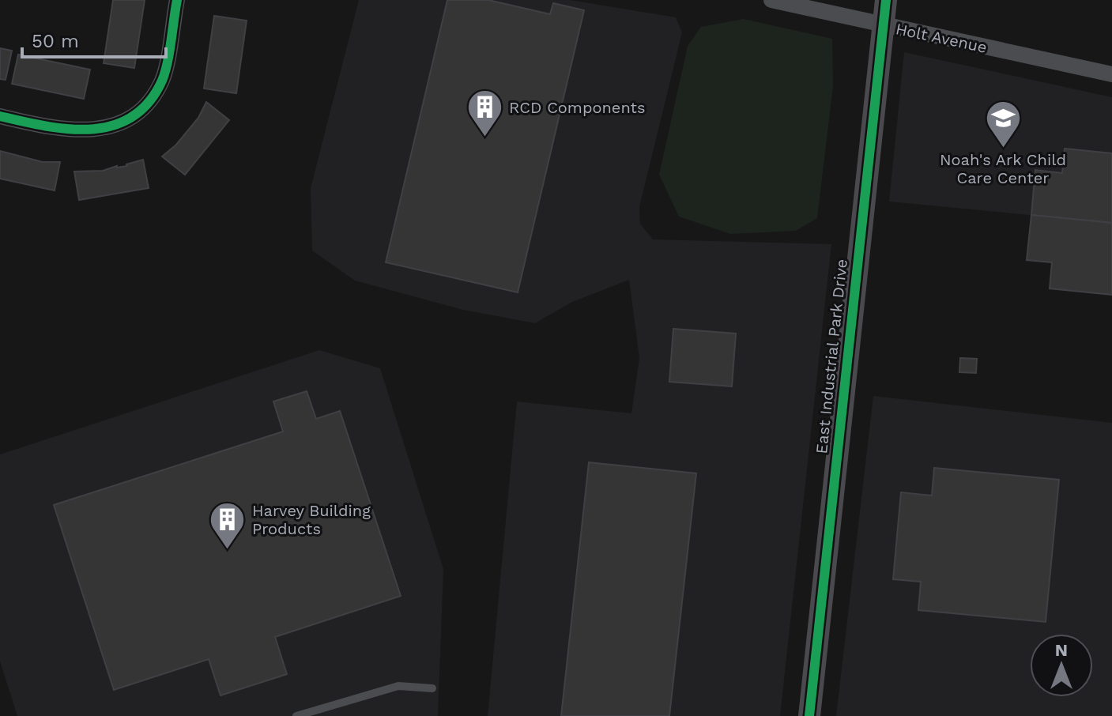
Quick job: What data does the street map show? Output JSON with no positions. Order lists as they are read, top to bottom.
{
  "streets": {
    "street": ["Holt Avenue", "East Industrial Park Drive"]
  },
  "crossings": [
    ["Holt Avenue", "East Industrial Park Drive"]
  ],
  "places": {
    "building": ["RCD Components", "Harvey Building Products"],
    "school or university": ["Noah's Ark Child Care Center"]
  },
  "scale_bar": "50 m",
  "north": "top"
}
